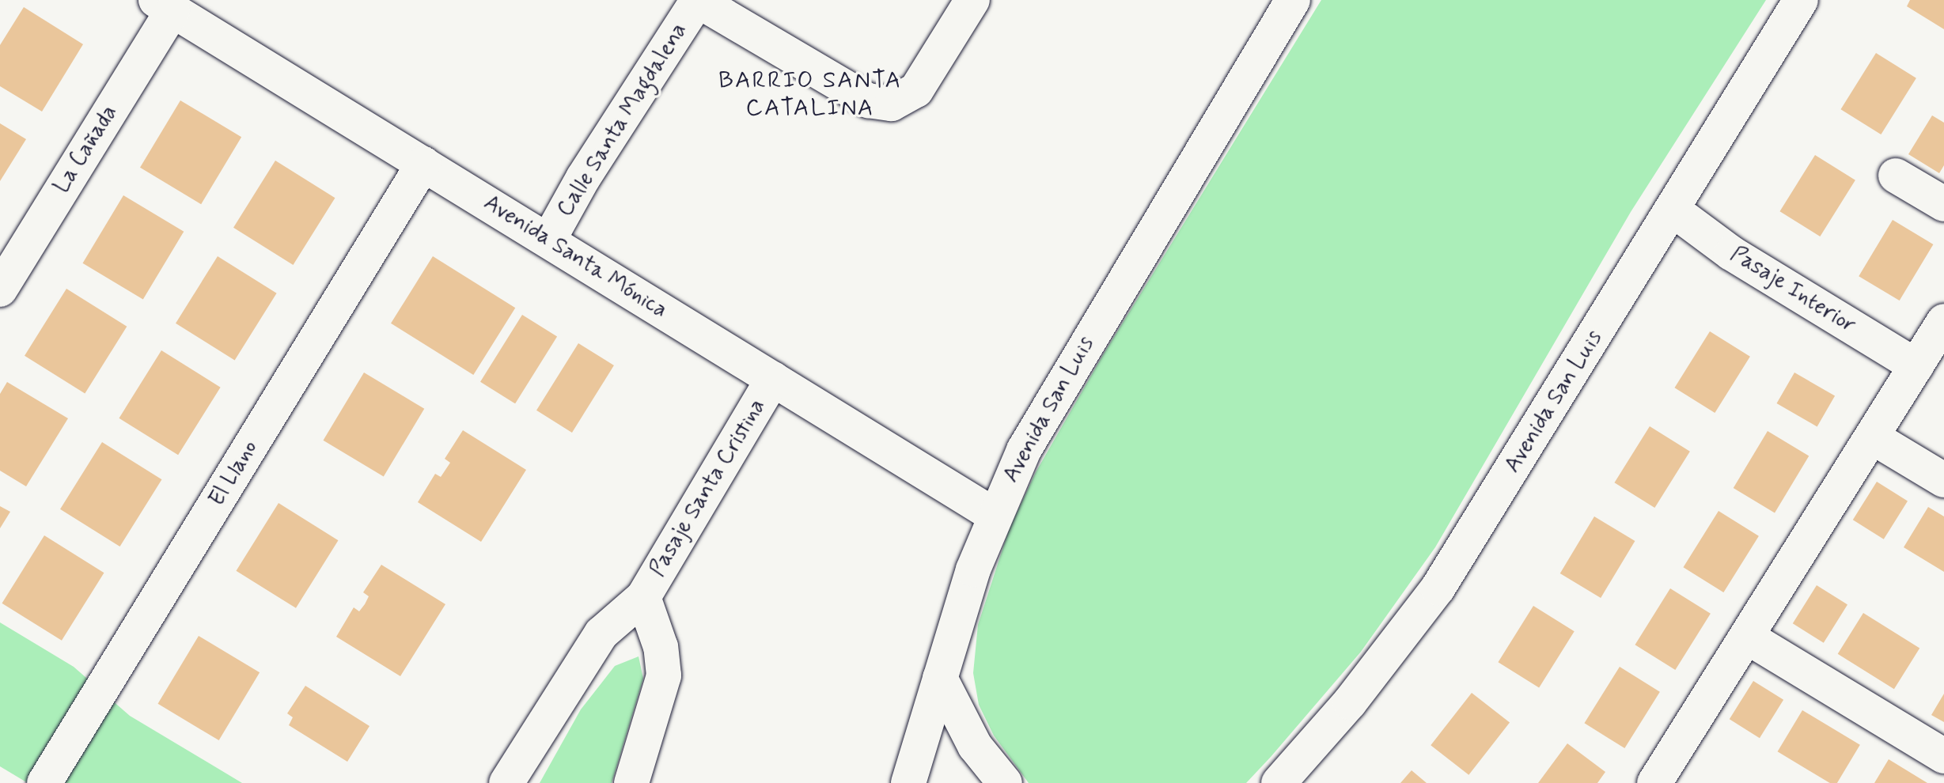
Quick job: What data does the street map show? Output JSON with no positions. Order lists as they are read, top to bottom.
{
  "streets": {
    "street": [
      "Calle Santa Magdalena",
      "La Cañada",
      "Avenida Santa Mónica",
      "Pasaje Interior",
      "Avenida San Luis",
      "El Llano",
      "Pasaje Santa Cristina"
    ]
  },
  "crossings": [
    ["Calle Santa Magdalena", "Avenida Santa Mónica"],
    ["La Cañada", "Avenida Santa Mónica"],
    ["Avenida Santa Mónica", "Avenida San Luis"],
    ["Avenida Santa Mónica", "El Llano"],
    ["Avenida Santa Mónica", "Pasaje Santa Cristina"],
    ["Pasaje Interior", "Avenida San Luis"]
  ],
  "districts": ["BARRIO SANTA CATALINA"]
}
